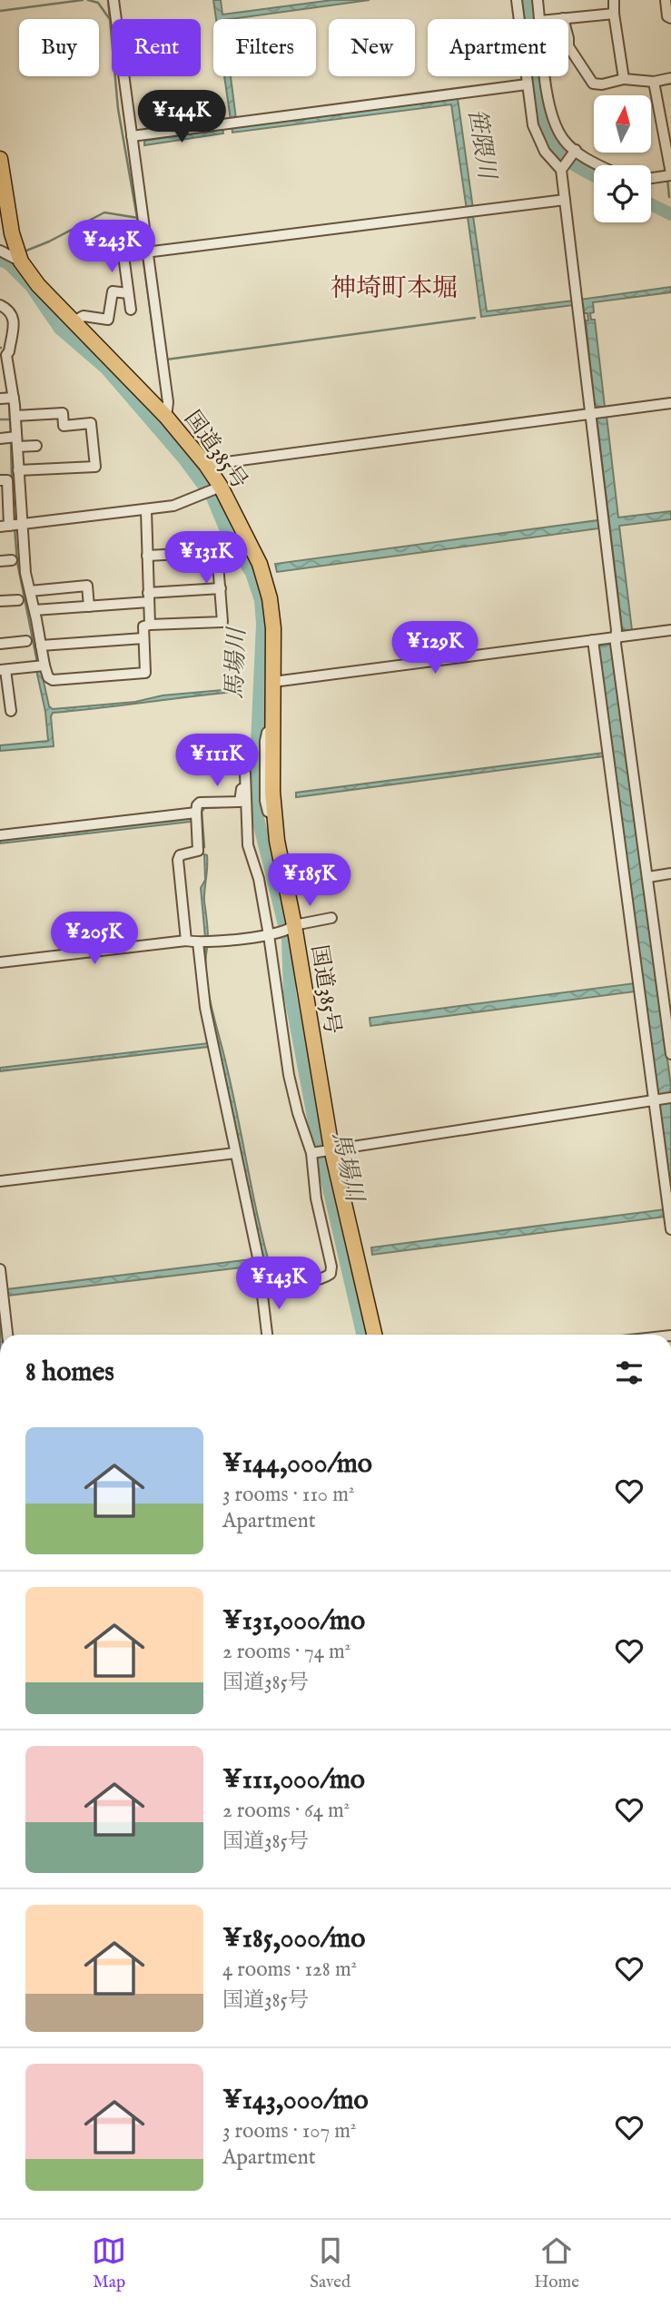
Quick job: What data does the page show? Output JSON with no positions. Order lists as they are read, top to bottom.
{
  "streets": {
    "highway": ["国道385号"]
  },
  "districts": ["神埼町本堀"],
  "water": ["笹隈川", "馬場川"],
  "north": "top",
  "page": {
    "chip": [
      "Buy",
      "Rent",
      "Filters",
      "New",
      "Apartment"
    ],
    "price": [
      "¥144K",
      "¥243K",
      "¥131K",
      "¥129K",
      "¥111K",
      "¥185K",
      "¥205K",
      "¥143K"
    ],
    "heading": "8 homes",
    "list": [
      {
        "name": "¥144,000/mo",
        "note": "3 rooms · 110 m² · Apartment"
      },
      {
        "name": "¥131,000/mo",
        "note": "2 rooms · 74 m² · 国道385号"
      },
      {
        "name": "¥111,000/mo",
        "note": "2 rooms · 64 m² · 国道385号"
      },
      {
        "name": "¥185,000/mo",
        "note": "4 rooms · 128 m² · 国道385号"
      },
      {
        "name": "¥143,000/mo",
        "note": "3 rooms · 107 m² · Apartment"
      }
    ],
    "tabs": ["Map", "Saved", "Home"]
  }
}
